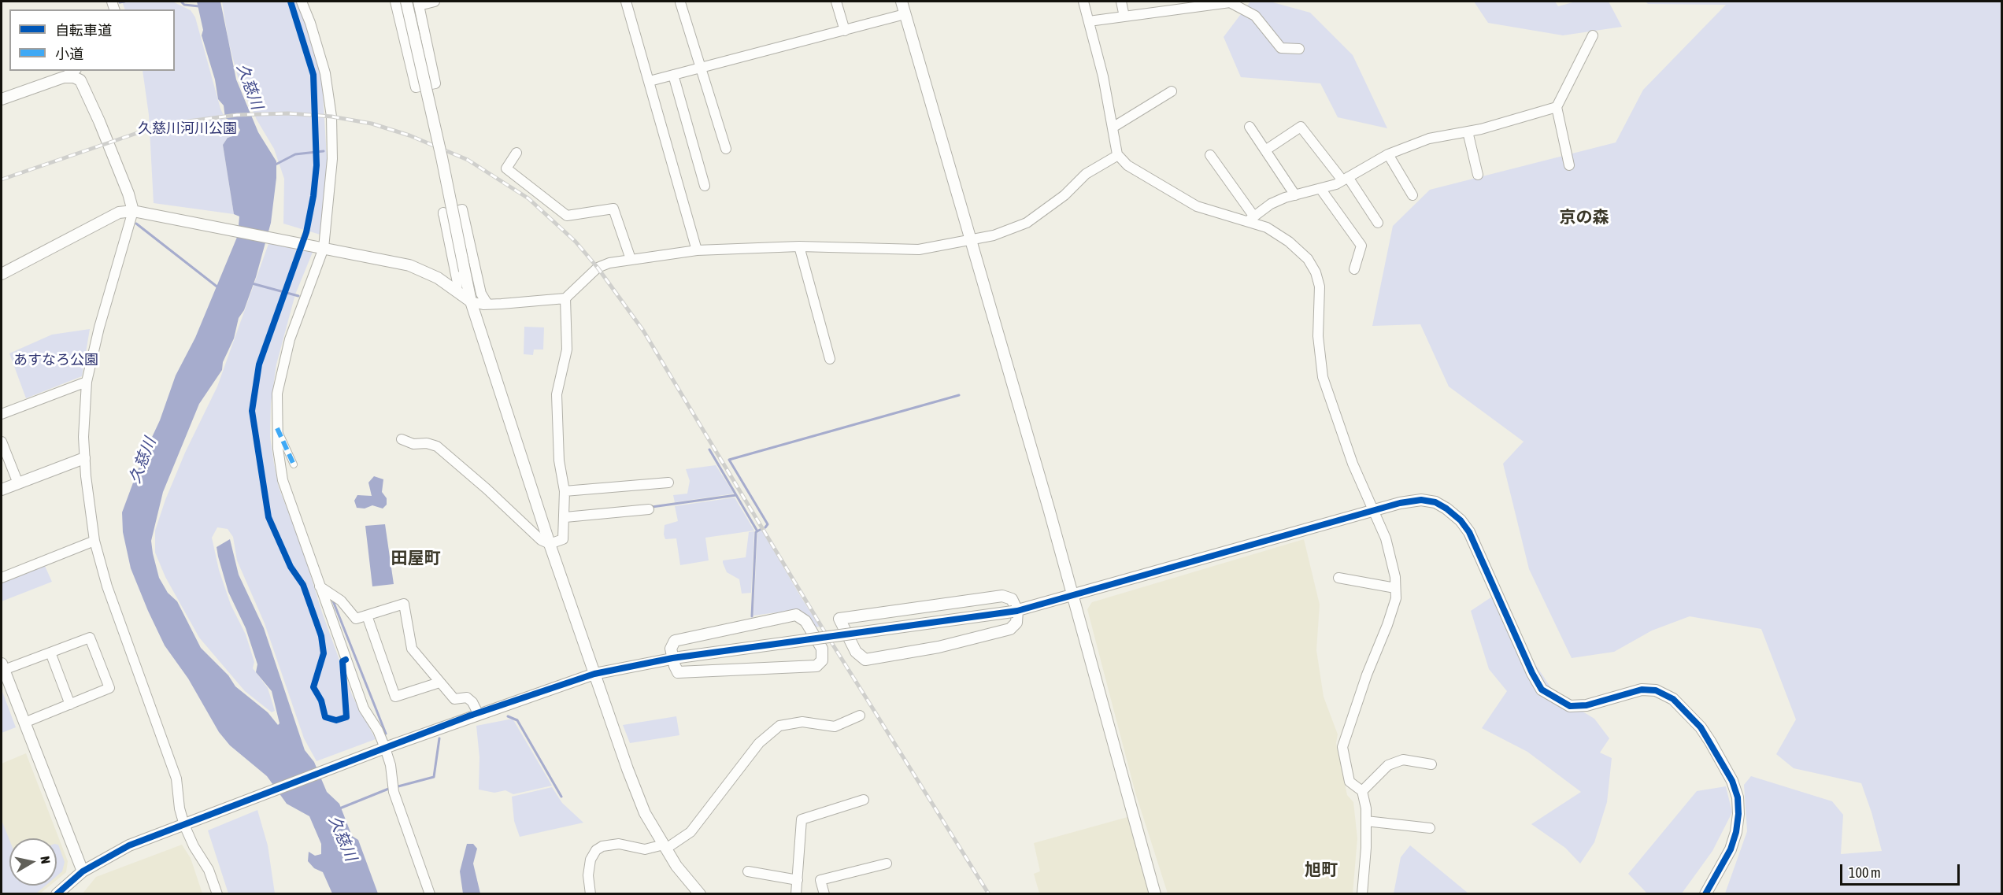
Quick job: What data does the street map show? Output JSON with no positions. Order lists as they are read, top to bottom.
{
  "districts": ["京の森", "田屋町", "旭町"],
  "water": ["久慈川"],
  "parks": ["久慈川河川公園", "あすなろ公園"],
  "legend": ["自転車道", "小道"],
  "scale_bar": "100 m",
  "north": "right"
}
